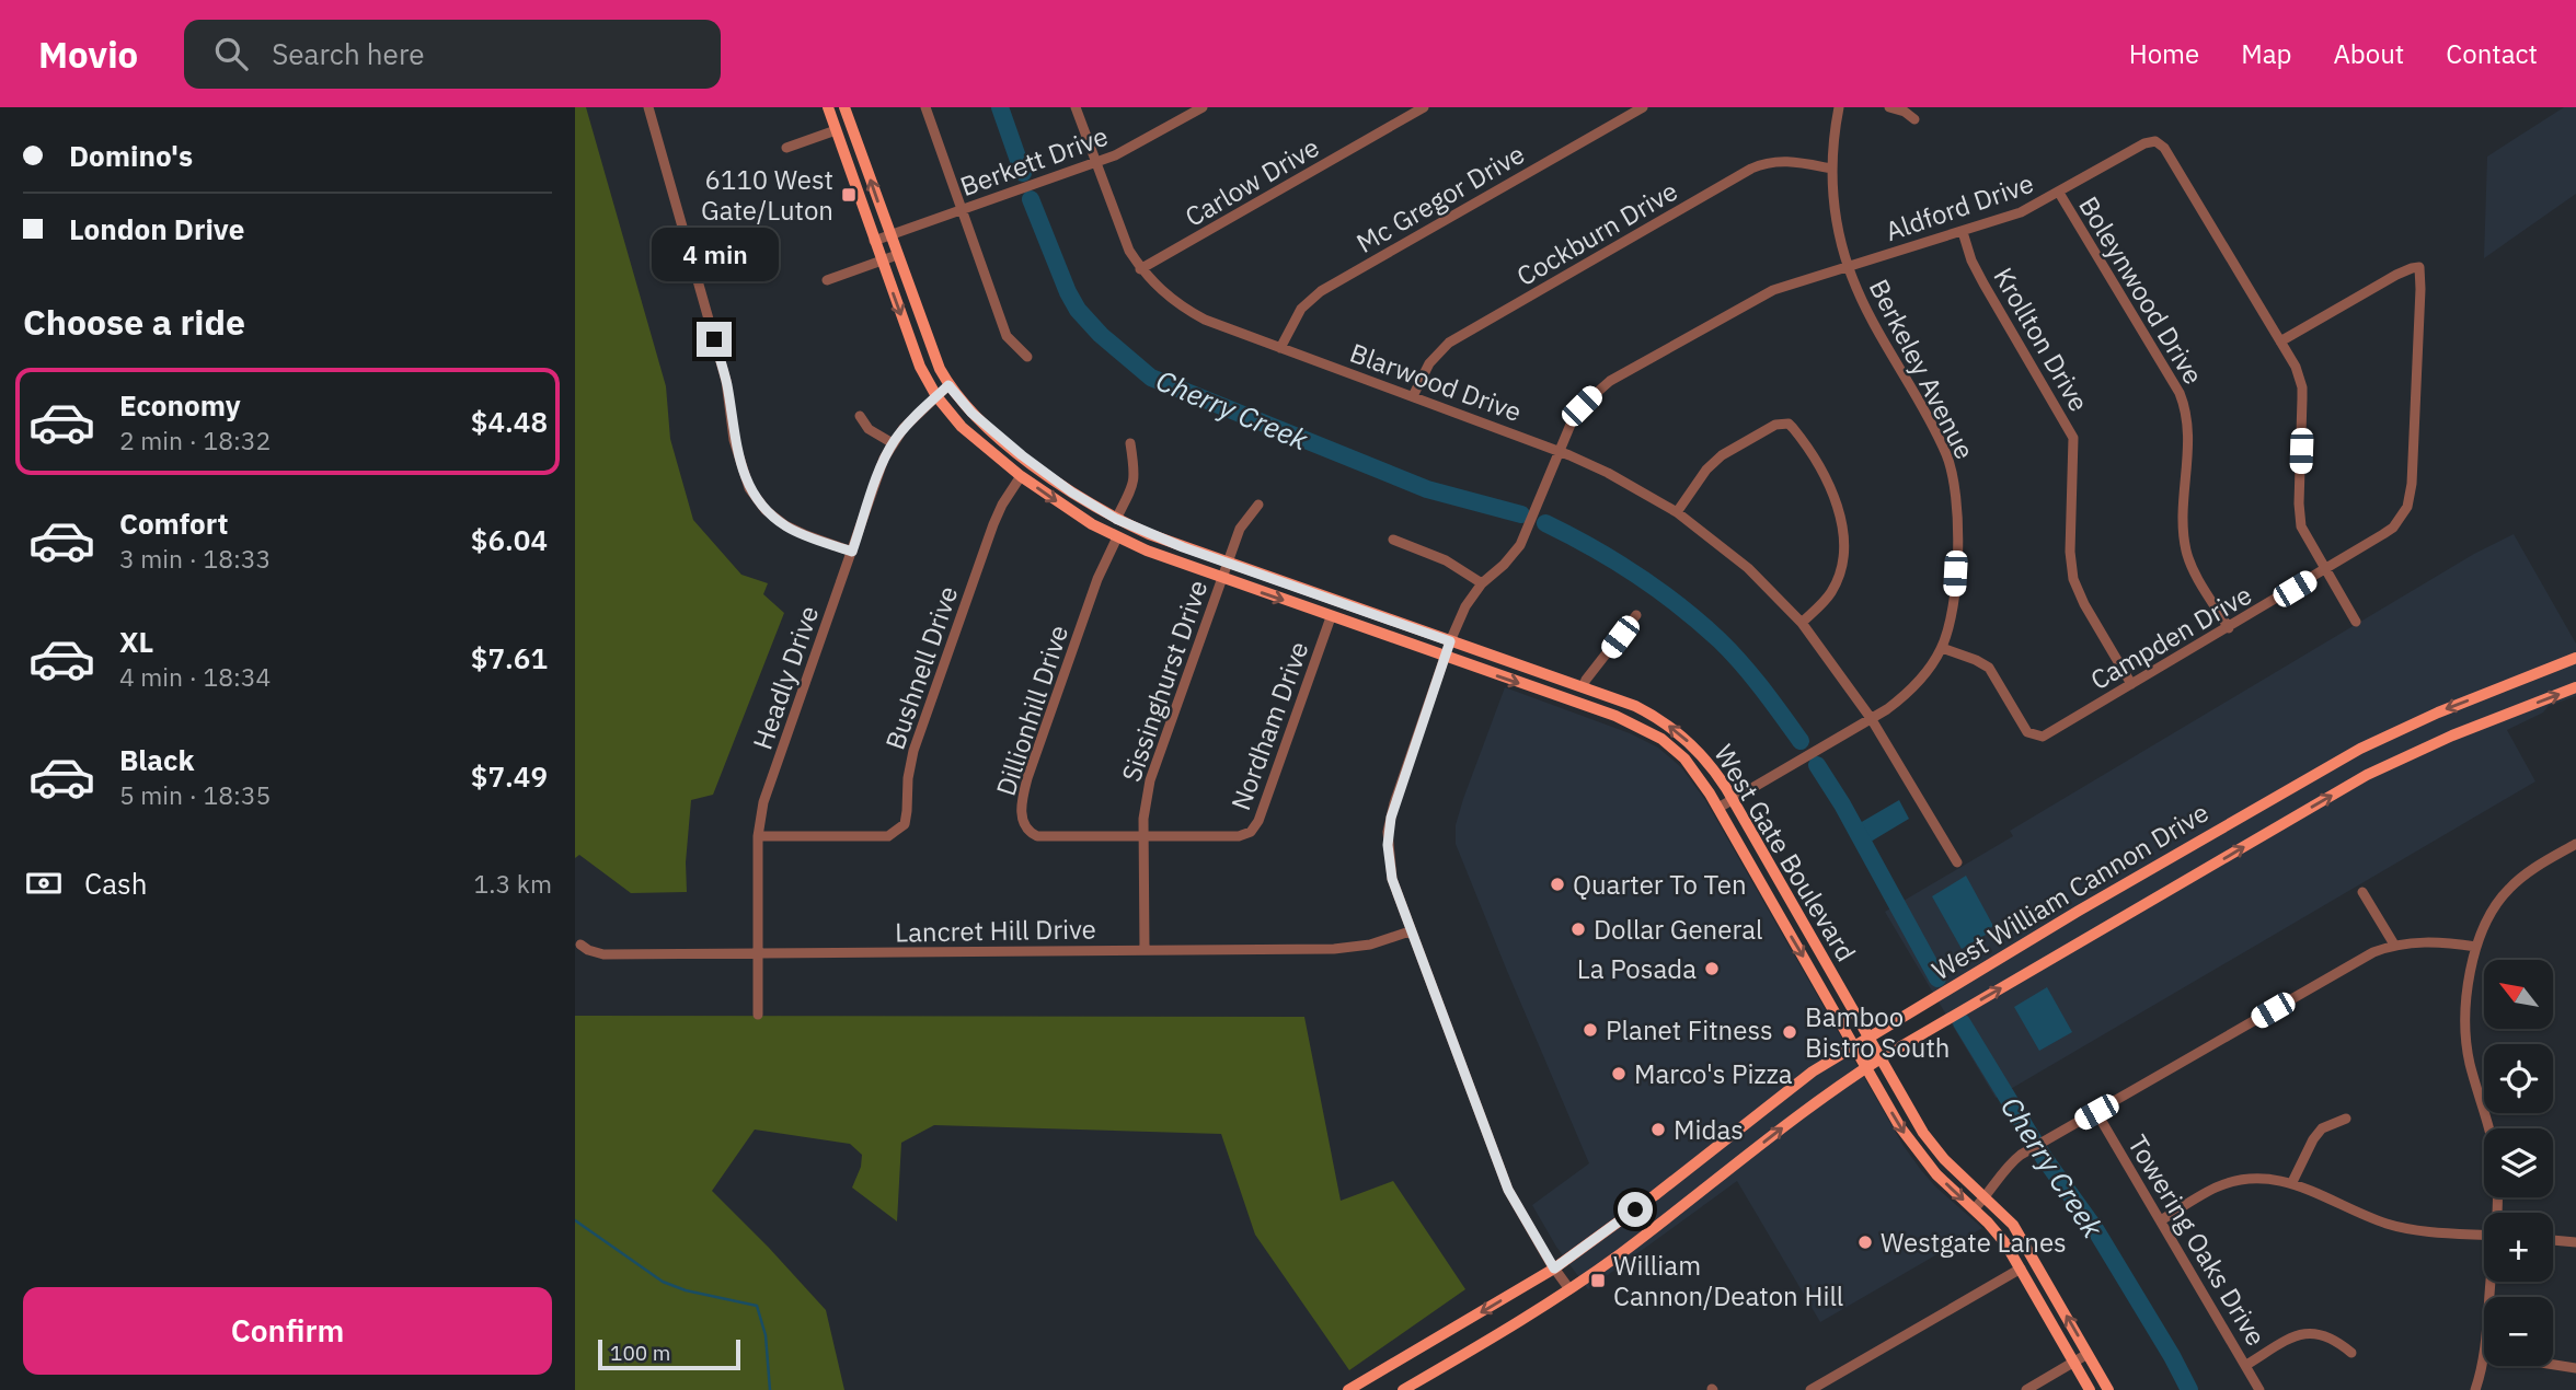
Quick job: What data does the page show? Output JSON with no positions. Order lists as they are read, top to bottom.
{
  "streets": {
    "main road": ["West Gate Boulevard", "West William Cannon Drive"],
    "street": [
      "Berkett Drive",
      "Carlow Drive",
      "Mc Gregor Drive",
      "Aldford Drive",
      "Cockburn Drive",
      "Boleynwood Drive",
      "Krollton Drive",
      "Berkeley Avenue",
      "Blarwood Drive",
      "Campden Drive",
      "Bushnell Drive",
      "Headly Drive",
      "Sissinghurst Drive",
      "Dillionhill Drive",
      "Nordham Drive",
      "Lancret Hill Drive",
      "Towering Oaks Drive"
    ]
  },
  "crossings": [
    ["Berkett Drive", "Blarwood Drive"],
    ["Berkett Drive", "West Gate Boulevard"],
    ["Carlow Drive", "Blarwood Drive"],
    ["Mc Gregor Drive", "Blarwood Drive"],
    ["Aldford Drive", "Boleynwood Drive"],
    ["Aldford Drive", "Krollton Drive"],
    ["Aldford Drive", "Berkeley Avenue"],
    ["Aldford Drive", "Blarwood Drive"],
    ["Aldford Drive", "Campden Drive"],
    ["Aldford Drive", "West Gate Boulevard"],
    ["Aldford Drive", "West William Cannon Drive"],
    ["Aldford Drive", "Lancret Hill Drive"],
    ["Cockburn Drive", "Berkeley Avenue"],
    ["Cockburn Drive", "Blarwood Drive"],
    ["Boleynwood Drive", "Campden Drive"],
    ["Krollton Drive", "Campden Drive"],
    ["Berkeley Avenue", "Blarwood Drive"],
    ["Berkeley Avenue", "Campden Drive"],
    ["Berkeley Avenue", "West Gate Boulevard"],
    ["Bushnell Drive", "Headly Drive"],
    ["Bushnell Drive", "West Gate Boulevard"],
    ["Headly Drive", "West Gate Boulevard"],
    ["Headly Drive", "Lancret Hill Drive"],
    ["Sissinghurst Drive", "Dillionhill Drive"],
    ["Sissinghurst Drive", "Nordham Drive"],
    ["Sissinghurst Drive", "West Gate Boulevard"],
    ["Sissinghurst Drive", "Lancret Hill Drive"],
    ["Dillionhill Drive", "Nordham Drive"],
    ["Dillionhill Drive", "West Gate Boulevard"],
    ["Nordham Drive", "West Gate Boulevard"],
    ["West Gate Boulevard", "West William Cannon Drive"]
  ],
  "water": ["Cherry Creek"],
  "places": {
    "transit": ["6110 West Gate/Luton", "William Cannon/Deaton Hill"],
    "other": [
      "Quarter To Ten",
      "Dollar General",
      "La Posada",
      "Planet Fitness",
      "Bamboo Bistro South",
      "Marco's Pizza",
      "Midas",
      "Westgate Lanes"
    ]
  },
  "scale_bar": "100 m",
  "north": "top left",
  "page": {
    "header": "Movio",
    "search": "Search here",
    "nav": [
      "Home",
      "Map",
      "About",
      "Contact"
    ],
    "banner": ["Domino's", "London Drive"],
    "bubble": "4 min",
    "heading": "Choose a ride",
    "list": [
      {
        "name": "Economy",
        "note": "2 min · 18:32",
        "value": "$4.48"
      },
      {
        "name": "Comfort",
        "note": "3 min · 18:33",
        "value": "$6.04"
      },
      {
        "name": "XL",
        "note": "4 min · 18:34",
        "value": "$7.61"
      },
      {
        "name": "Black",
        "note": "5 min · 18:35",
        "value": "$7.49"
      }
    ],
    "pay": ["Cash", "1.3 km"],
    "map_buttons": ["+", "−"],
    "buttons": "Confirm",
    "scale": "100 m"
  }
}
